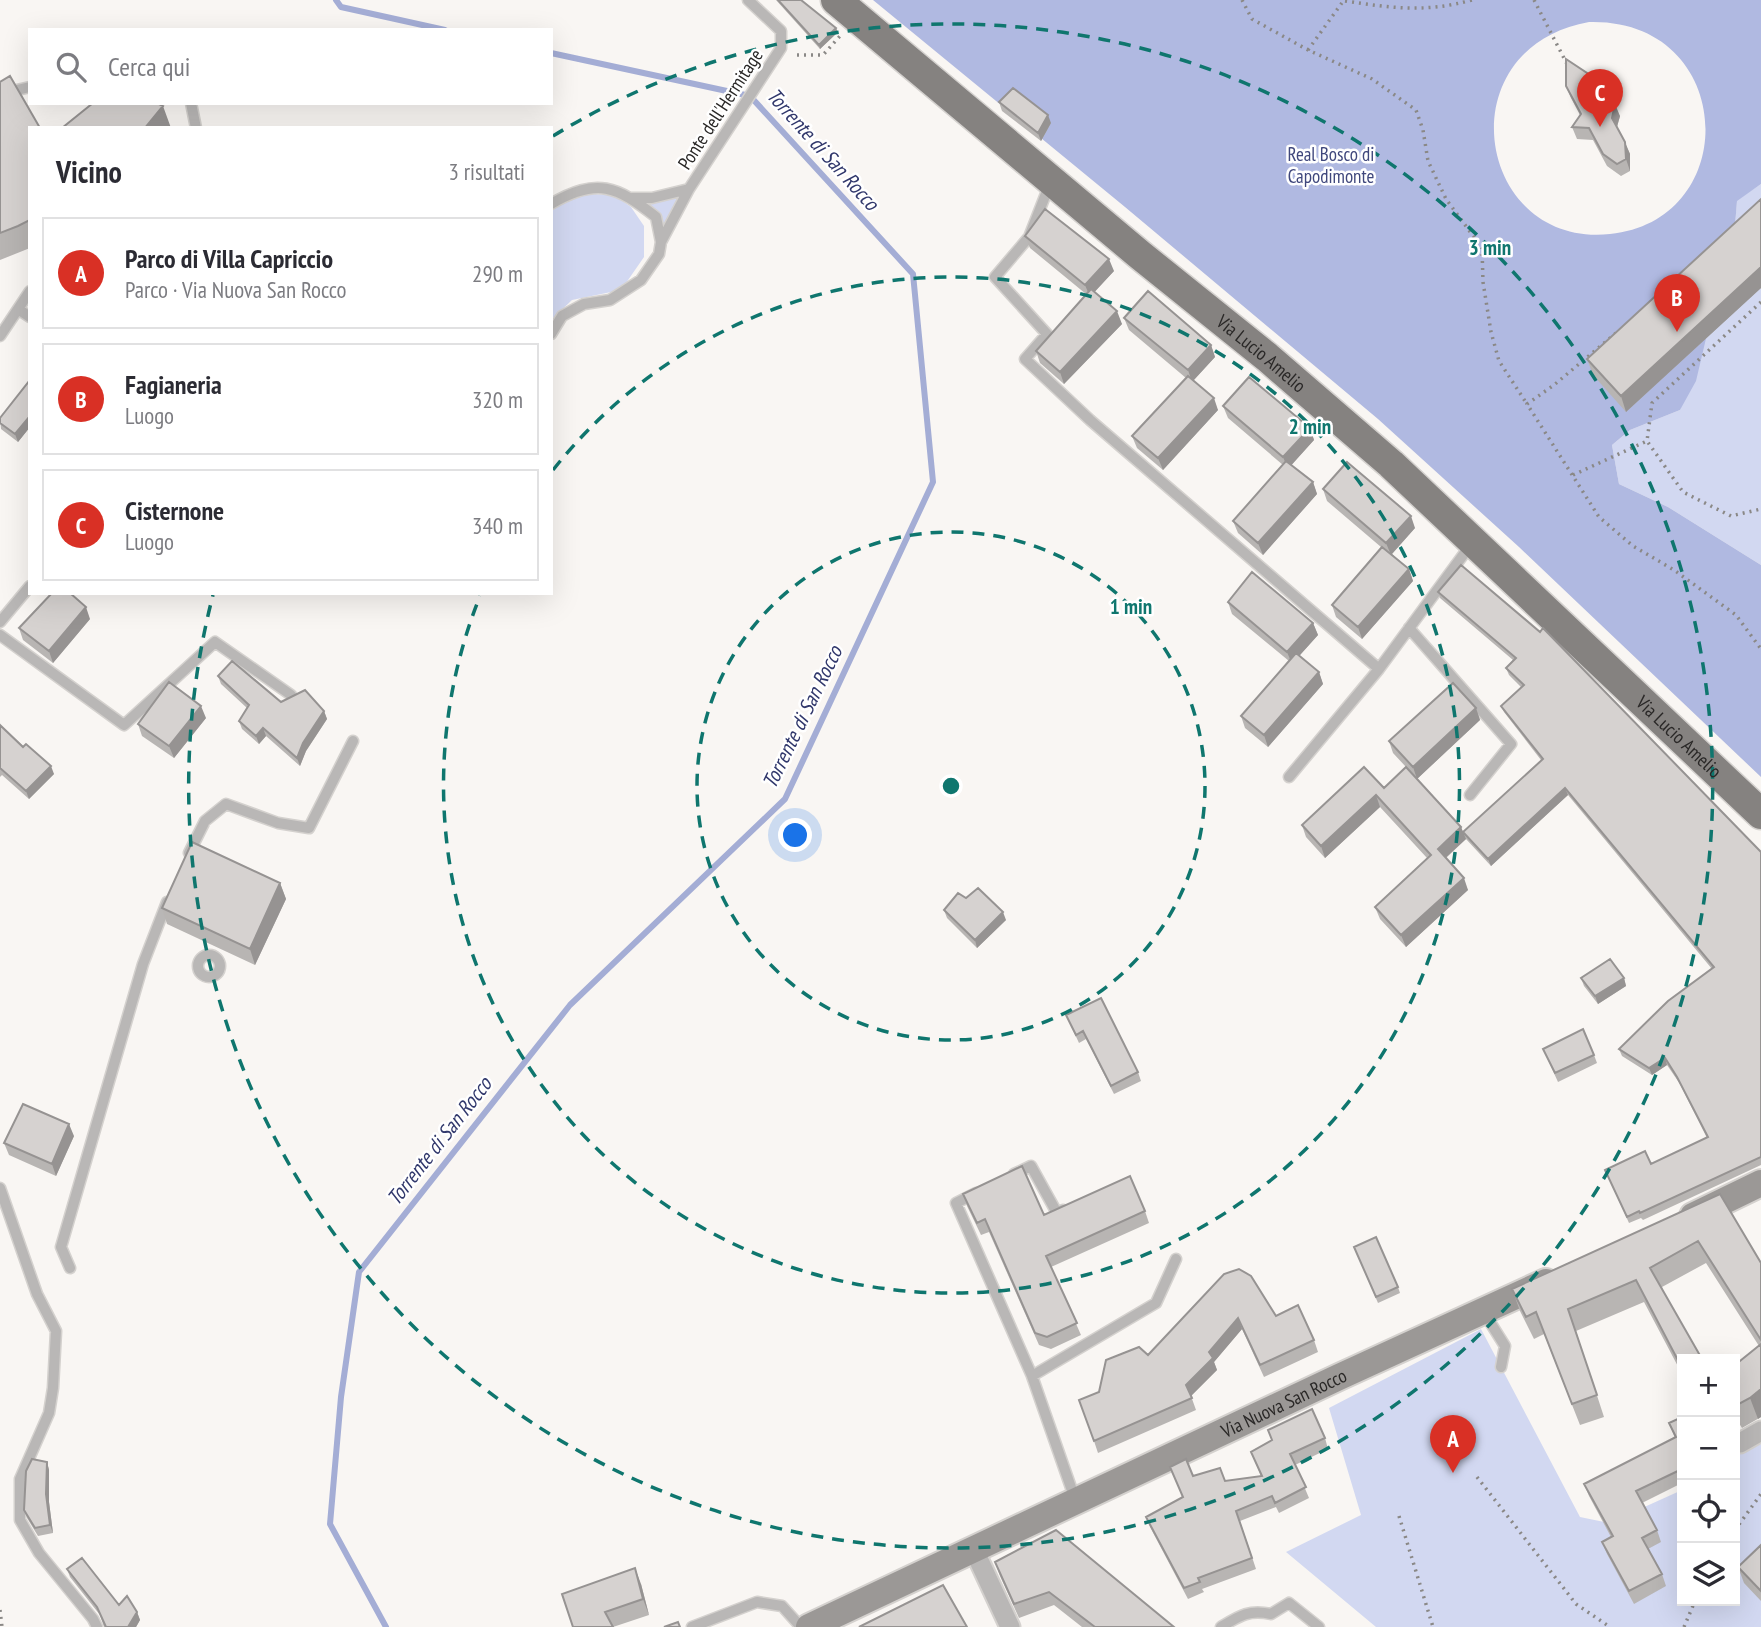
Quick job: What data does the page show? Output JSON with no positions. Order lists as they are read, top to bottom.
{
  "streets": {
    "main road": ["Via Lucio Amelio", "Via Nuova San Rocco"],
    "lane": ["Ponte dell'Hermitage"]
  },
  "water": ["Torrente di San Rocco"],
  "parks": ["Real Bosco di Capodimonte"],
  "page": {
    "search": "Cerca qui",
    "pins": ["C", "B", "A"],
    "heading": ["Vicino", "3 risultati"],
    "list": [
      {
        "mark": "A",
        "name": "Parco di Villa Capriccio",
        "note": "Parco · Via Nuova San Rocco",
        "value": "290 m"
      },
      {
        "mark": "B",
        "name": "Fagianeria",
        "note": "Luogo",
        "value": "320 m"
      },
      {
        "mark": "C",
        "name": "Cisternone",
        "note": "Luogo",
        "value": "340 m"
      }
    ],
    "map_buttons": ["+", "−"]
  },
  "rings": ["3 min", "2 min", "1 min"]
}
